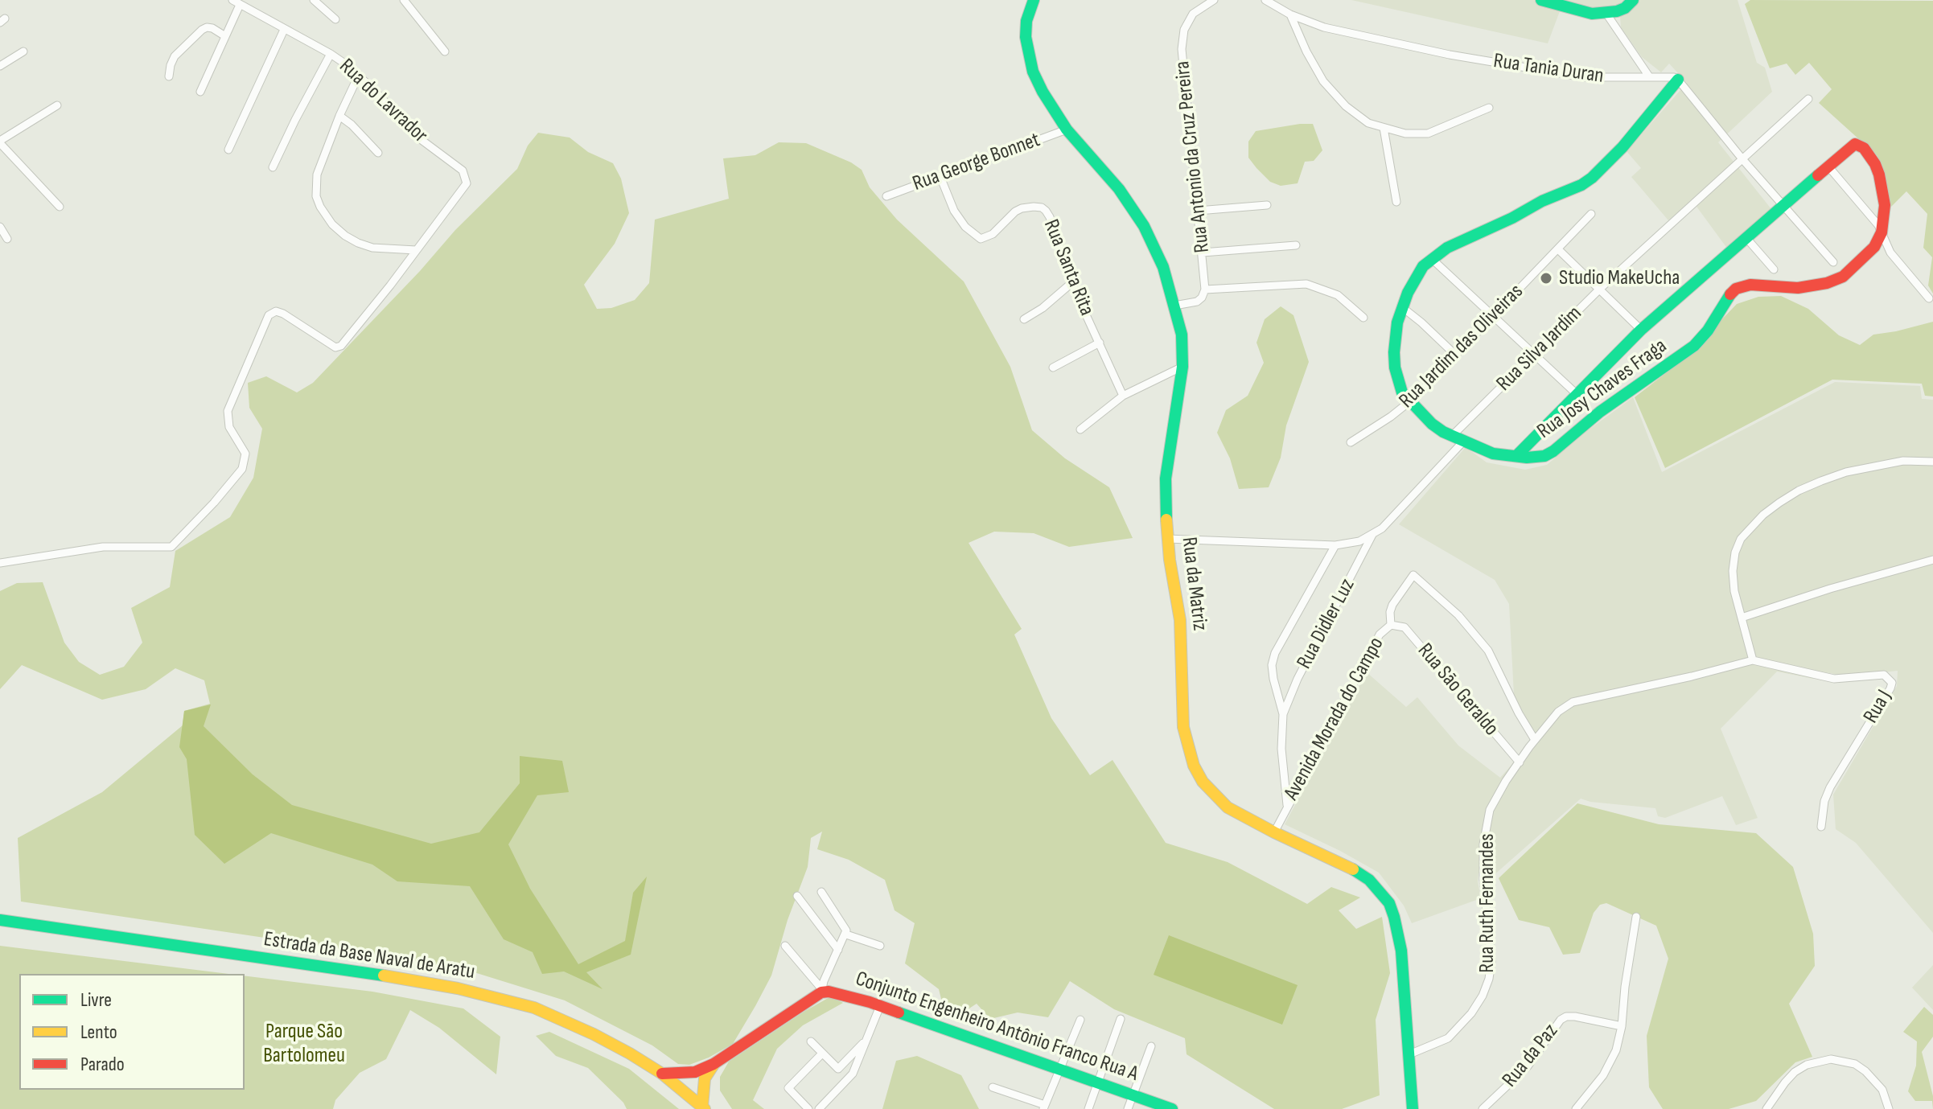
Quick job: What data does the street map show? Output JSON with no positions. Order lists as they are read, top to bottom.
{
  "streets": {
    "street": [
      "Rua Tania Duran",
      "Rua do Lavrador",
      "Rua Antonio da Cruz Pereira",
      "Rua George Bonnet",
      "Rua Santa Rita",
      "Rua Jardim das Oliveiras",
      "Rua Silva Jardim",
      "Rua Josy Chaves Fraga",
      "Rua da Matriz",
      "Rua Didler Luz",
      "Rua São Geraldo",
      "Rua J",
      "Avenida Morada do Campo",
      "Rua Ruth Fernandes",
      "Estrada da Base Naval de Aratu",
      "Conjunto Engenheiro Antônio Franco Rua A",
      "Rua da Paz"
    ]
  },
  "crossings": [
    ["Rua Tania Duran", "Rua Josy Chaves Fraga"],
    ["Rua George Bonnet", "Rua Santa Rita"],
    ["Rua George Bonnet", "Rua da Matriz"],
    ["Rua Jardim das Oliveiras", "Rua Josy Chaves Fraga"],
    ["Rua Silva Jardim", "Rua Josy Chaves Fraga"],
    ["Rua da Matriz", "Avenida Morada do Campo"],
    ["Rua da Matriz", "Rua Ruth Fernandes"],
    ["Rua Didler Luz", "Avenida Morada do Campo"],
    ["Rua São Geraldo", "Avenida Morada do Campo"],
    ["Rua São Geraldo", "Rua Ruth Fernandes"],
    ["Rua J", "Rua Ruth Fernandes"],
    ["Avenida Morada do Campo", "Rua Ruth Fernandes"],
    ["Estrada da Base Naval de Aratu", "Conjunto Engenheiro Antônio Franco Rua A"]
  ],
  "parks": ["Parque São Bartolomeu"],
  "places": ["Studio MakeUcha"],
  "legend": ["Livre", "Lento", "Parado"]
}
